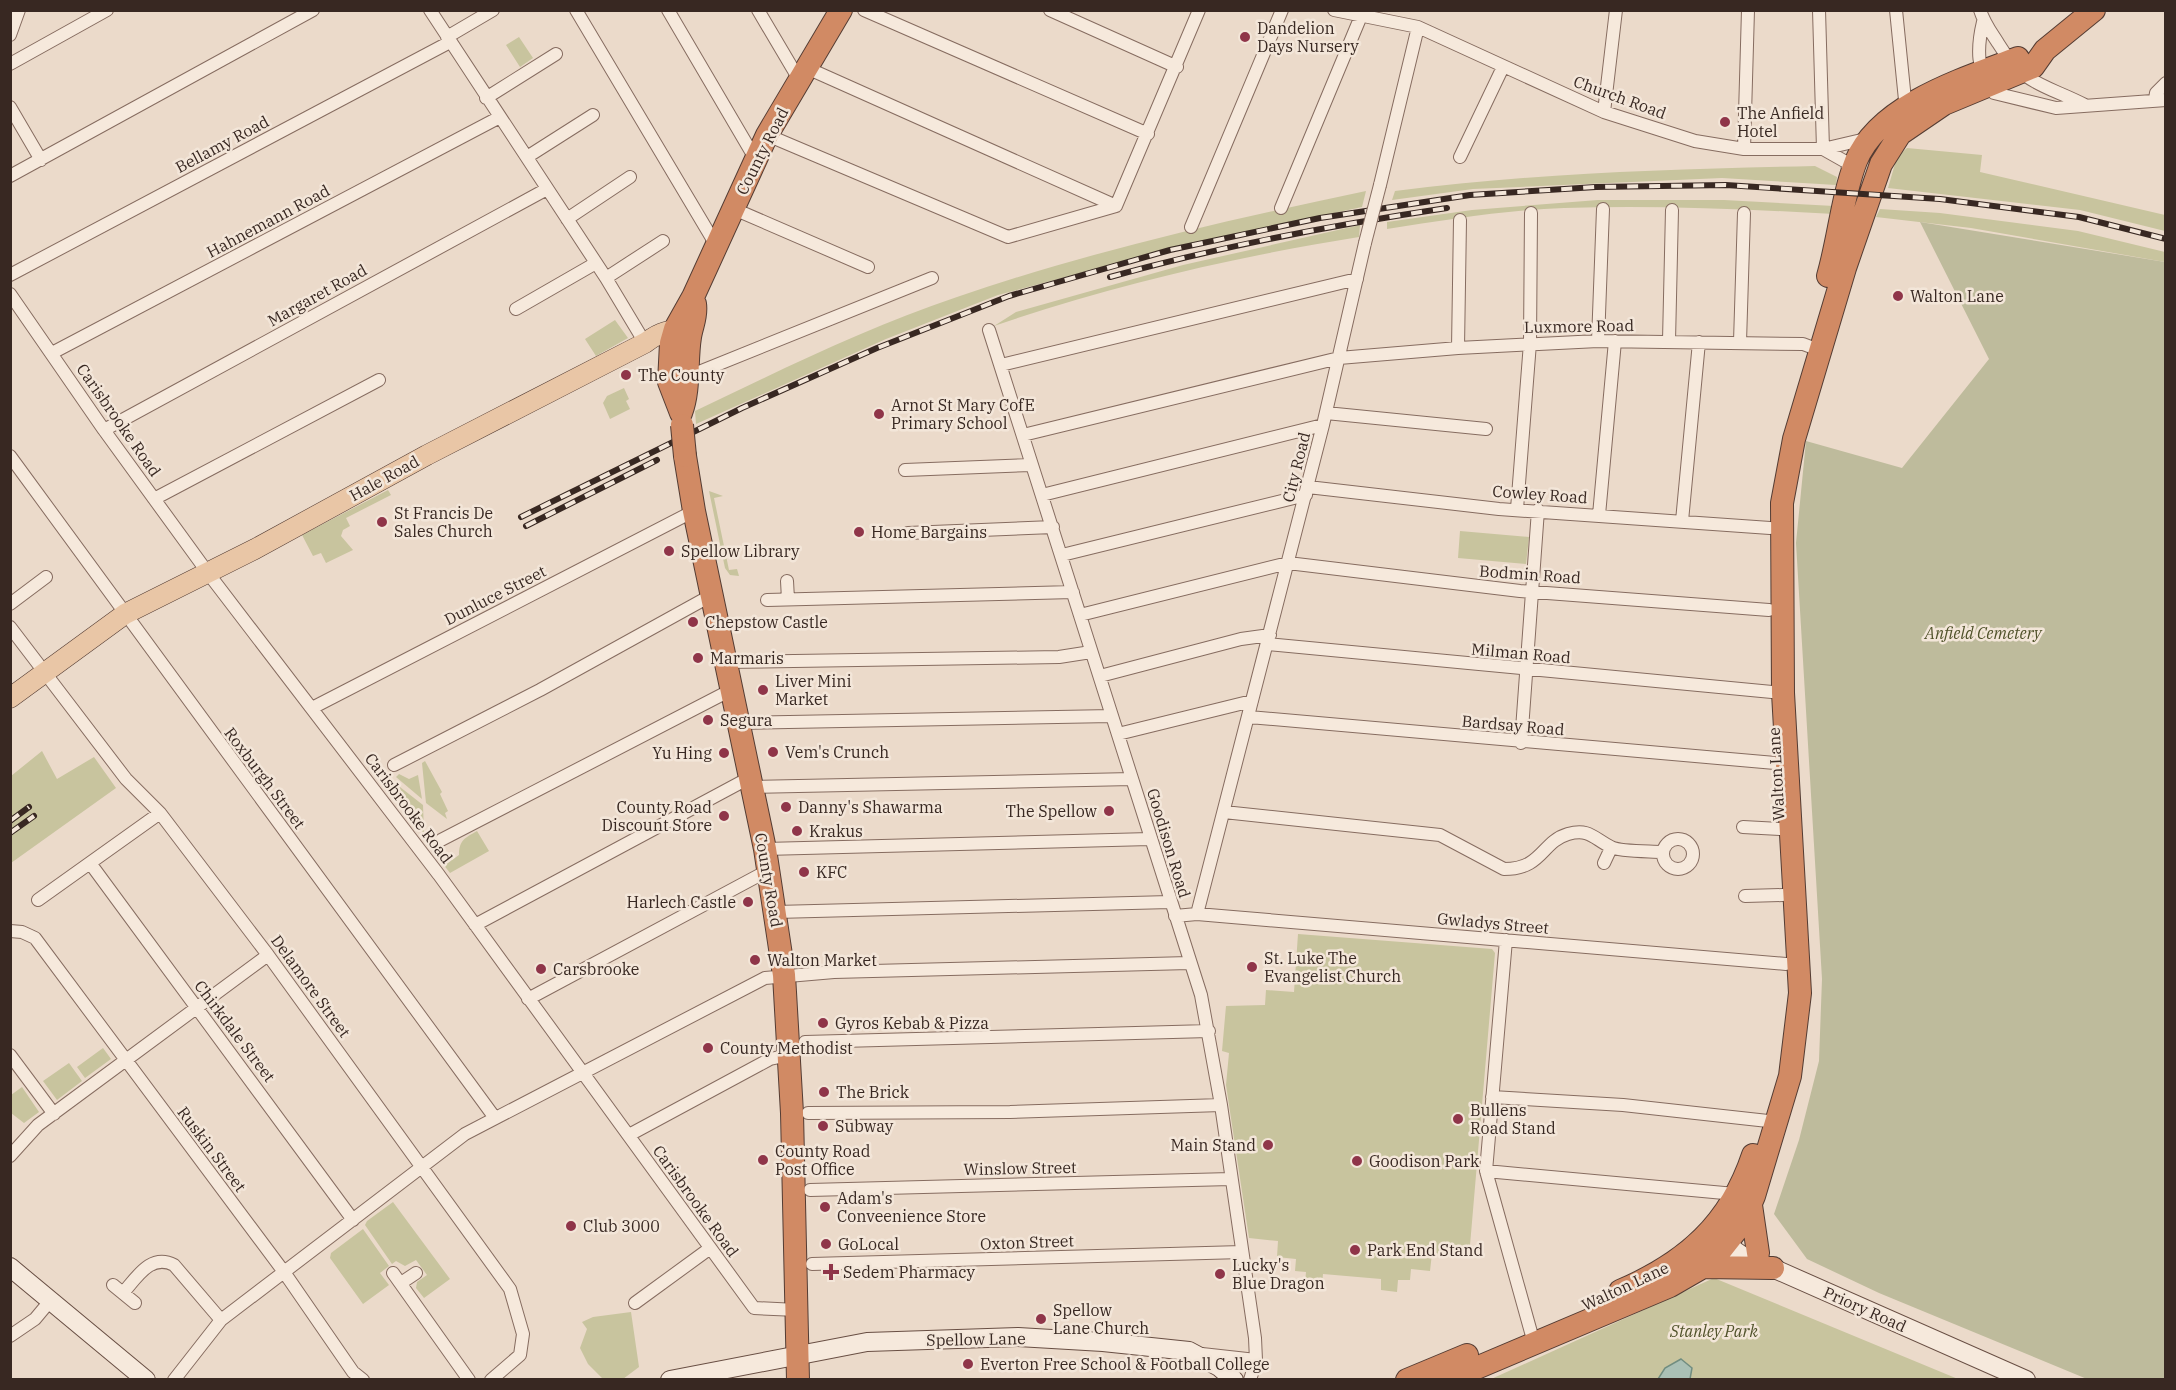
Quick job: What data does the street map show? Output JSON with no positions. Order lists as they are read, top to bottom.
{
  "streets": {
    "highway": ["County Road", "Walton Lane"],
    "main road": ["Hale Road"],
    "street": [
      "Church Road",
      "Bellamy Road",
      "Hahnemann Road",
      "Margaret Road",
      "Luxmore Road",
      "Carisbrooke Road",
      "City Road",
      "Cowley Road",
      "Bodmin Road",
      "Dunluce Street",
      "Milman Road",
      "Bardsay Road",
      "Roxburgh Street",
      "Goodison Road",
      "Gwladys Street",
      "Delamore Street",
      "Chirkdale Street",
      "Ruskin Street",
      "Winslow Street",
      "Oxton Street",
      "Priory Road",
      "Spellow Lane"
    ]
  },
  "crossings": [
    ["Church Road", "City Road"],
    ["Church Road", "Walton Lane"],
    ["County Road", "Carisbrooke Road"],
    ["County Road", "Hale Road"],
    ["County Road", "Dunluce Street"],
    ["County Road", "Spellow Lane"],
    ["Hahnemann Road", "Carisbrooke Road"],
    ["Margaret Road", "Carisbrooke Road"],
    ["Luxmore Road", "City Road"],
    ["Luxmore Road", "Walton Lane"],
    ["Luxmore Road", "Goodison Road"],
    ["Carisbrooke Road", "Hale Road"],
    ["Carisbrooke Road", "Dunluce Street"],
    ["City Road", "Cowley Road"],
    ["City Road", "Bodmin Road"],
    ["City Road", "Milman Road"],
    ["City Road", "Bardsay Road"],
    ["City Road", "Gwladys Street"],
    ["Hale Road", "Roxburgh Street"],
    ["Hale Road", "Delamore Street"],
    ["Cowley Road", "Walton Lane"],
    ["Cowley Road", "Goodison Road"],
    ["Bodmin Road", "Walton Lane"],
    ["Milman Road", "Walton Lane"],
    ["Milman Road", "Goodison Road"],
    ["Bardsay Road", "Walton Lane"],
    ["Walton Lane", "Gwladys Street"],
    ["Walton Lane", "Priory Road"],
    ["Goodison Road", "Gwladys Street"],
    ["Goodison Road", "Winslow Street"],
    ["Goodison Road", "Oxton Street"],
    ["Goodison Road", "Spellow Lane"]
  ],
  "parks": ["Anfield Cemetery", "Stanley Park"],
  "places": {
    "other": [
      "Dandelion Days Nursery",
      "The Anfield Hotel",
      "Walton Lane",
      "The County",
      "Arnot St Mary CofE Primary School",
      "St Francis De Sales Church",
      "Home Bargains",
      "Spellow Library",
      "Chepstow Castle",
      "Marmaris",
      "Liver Mini Market",
      "Segura",
      "Vem's Crunch",
      "Yu Hing",
      "Danny's Shawarma",
      "The Spellow",
      "County Road Discount Store",
      "Krakus",
      "KFC",
      "Harlech Castle",
      "Walton Market",
      "St. Luke The Evangelist Church",
      "Carsbrooke",
      "Gyros Kebab & Pizza",
      "County Methodist",
      "The Brick",
      "Bullens Road Stand",
      "Subway",
      "Main Stand",
      "County Road Post Office",
      "Goodison Park",
      "Adam's Conveenience Store",
      "Club 3000",
      "GoLocal",
      "Park End Stand",
      "Lucky's Blue Dragon",
      "Spellow Lane Church",
      "Everton Free School & Football College"
    ],
    "health": ["Sedem Pharmacy"]
  }
}
